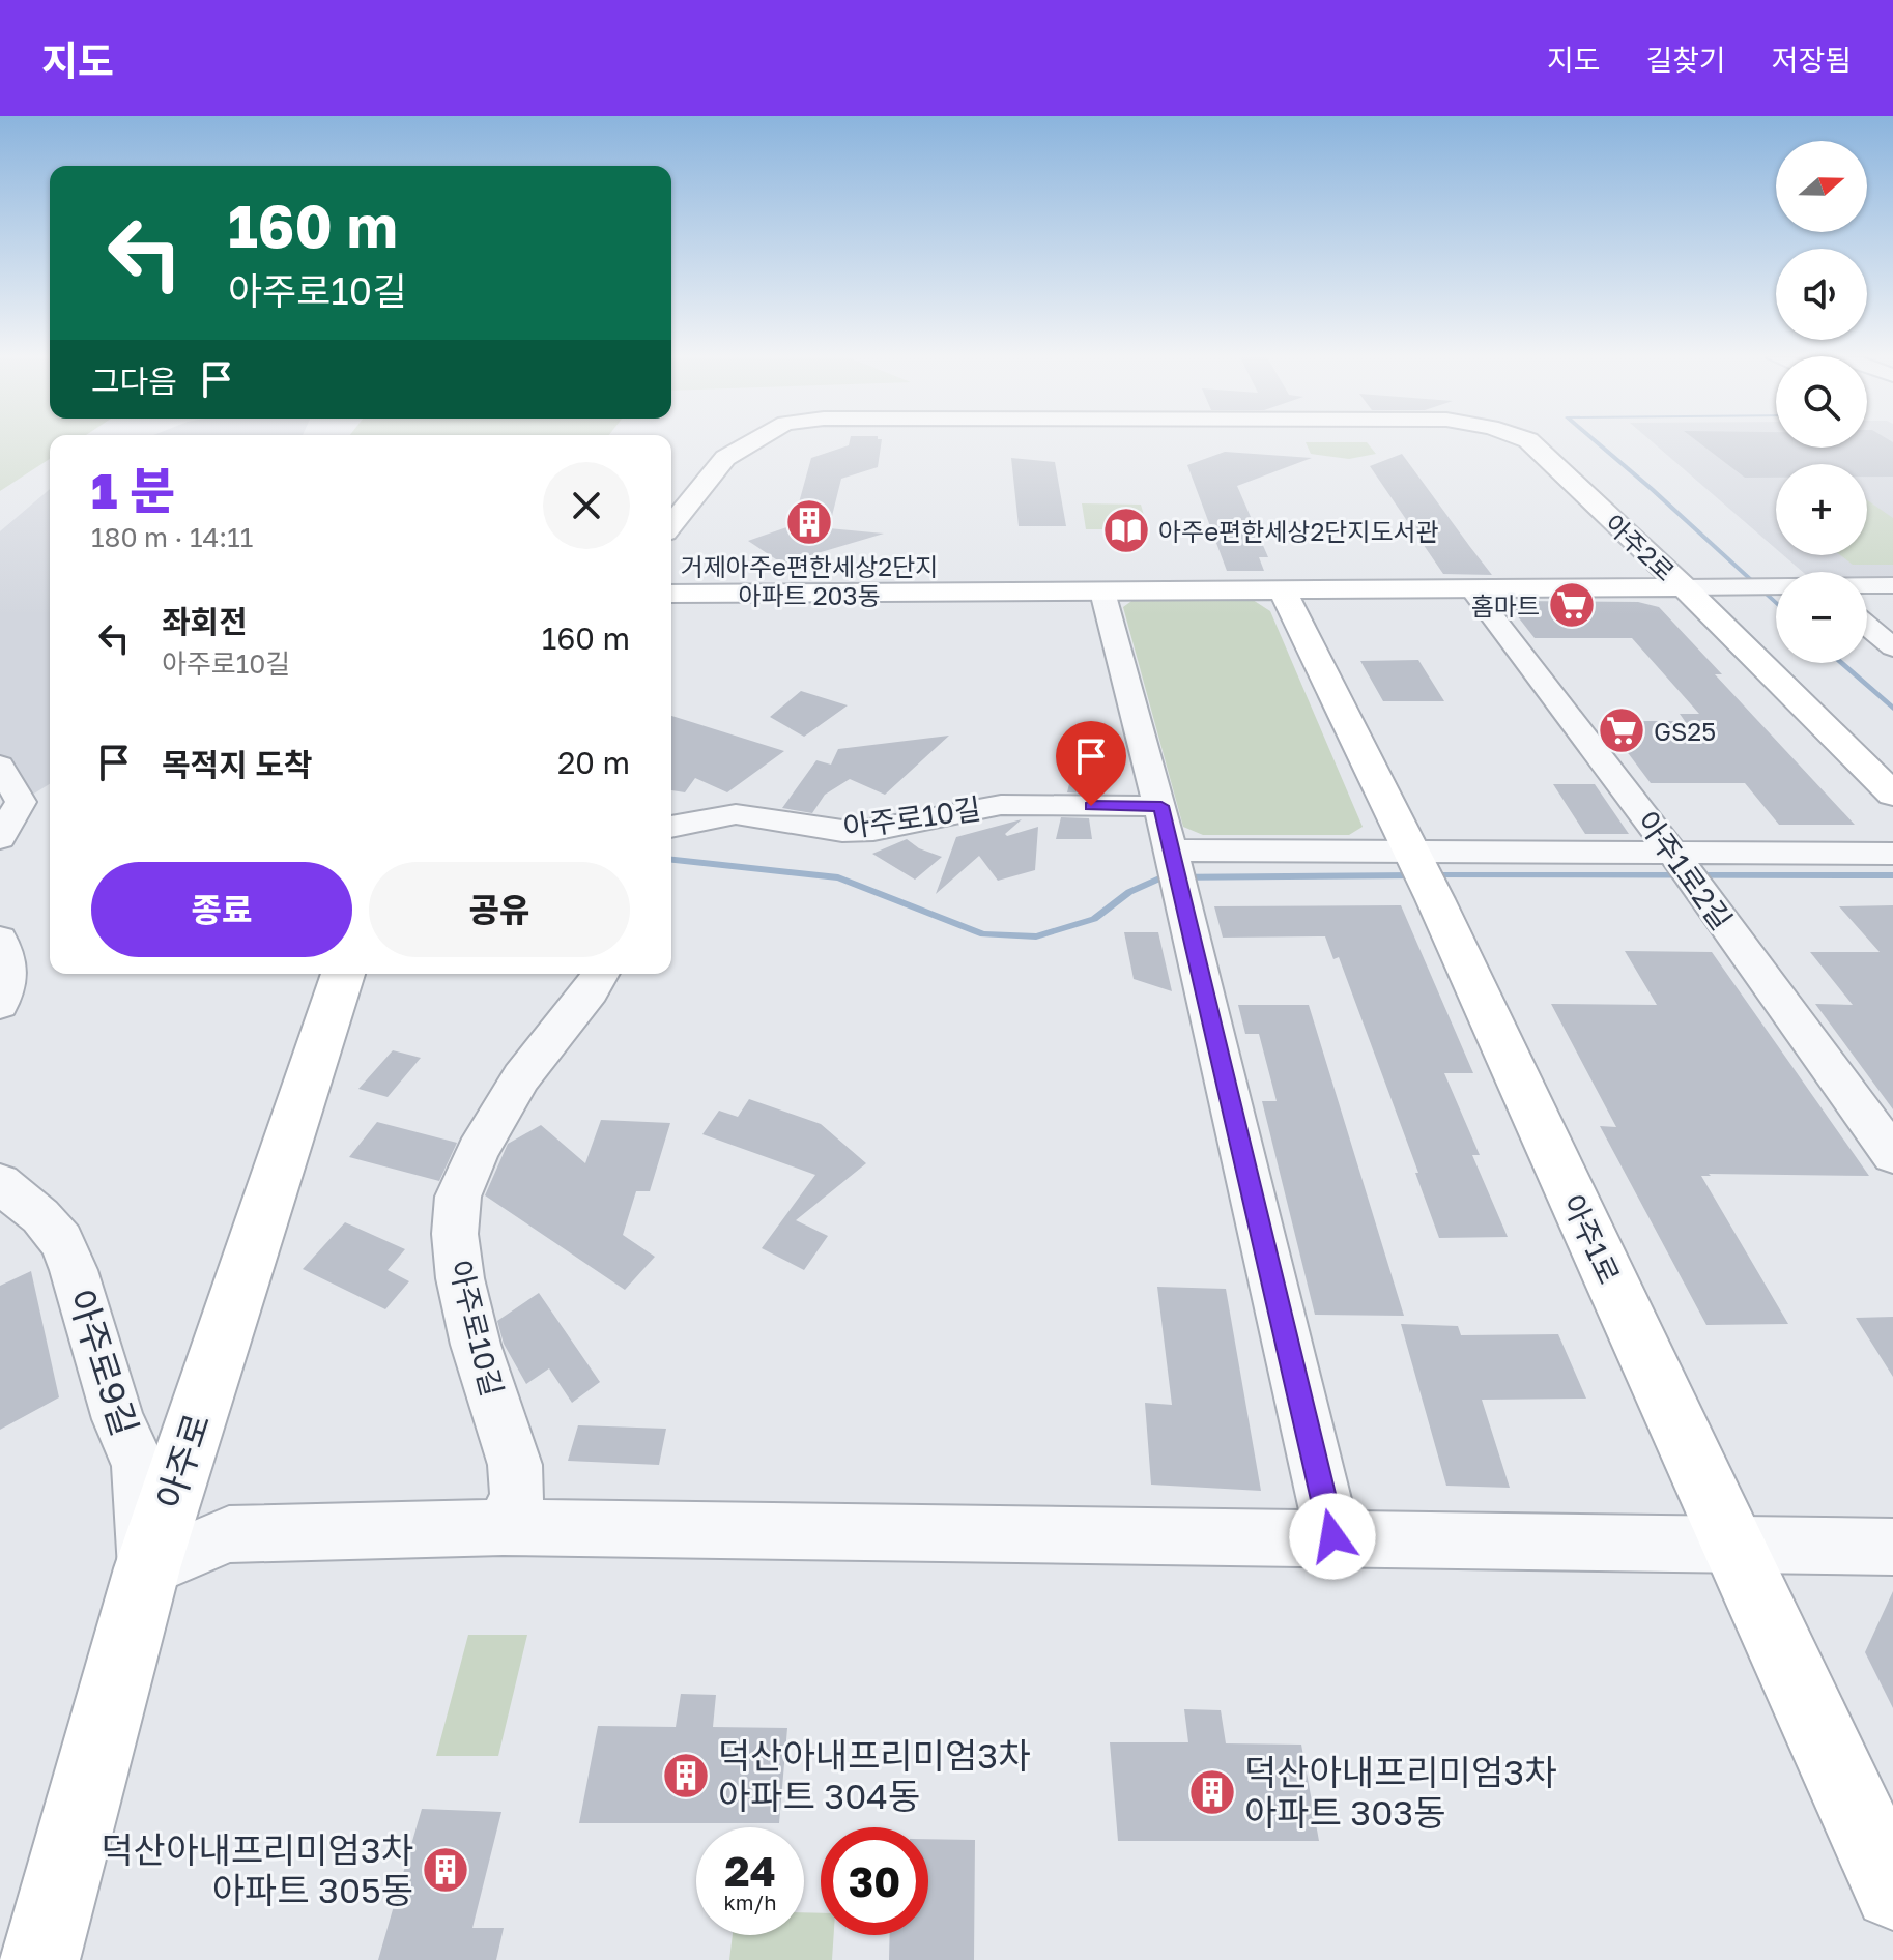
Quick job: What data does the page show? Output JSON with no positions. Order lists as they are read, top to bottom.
{
  "streets": {
    "main road": ["아주2로", "아주1로", "아주로"],
    "street": ["아주로10길", "아주1로2길", "아주로9길"]
  },
  "crossings": [
    ["아주로9길", "아주로"]
  ],
  "places": {
    "building": [
      "거제아주e편한세상2단지 아파트 203동",
      "덕산아내프리미엄3차 아파트 304동",
      "덕산아내프리미엄3차 아파트 303동",
      "덕산아내프리미엄3차 아파트 305동"
    ],
    "library": ["아주e편한세상2단지도서관"],
    "supermarket": ["홈마트", "GS25"]
  },
  "north": "right",
  "page": {
    "header": "지도",
    "nav": ["지도", "길찾기", "저장됨"],
    "map_buttons": ["+", "−"],
    "turn": ["160 m", "아주로10길"],
    "then": "그다음",
    "heading": ["1 분", "180 m · 14:11"],
    "list": [
      {
        "name": "좌회전",
        "note": "아주로10길",
        "value": "160 m"
      },
      {
        "name": "목적지 도착",
        "value": "20 m"
      }
    ],
    "buttons": ["종료", "공유"],
    "speed": "24 km/h",
    "limit": "30"
  }
}
